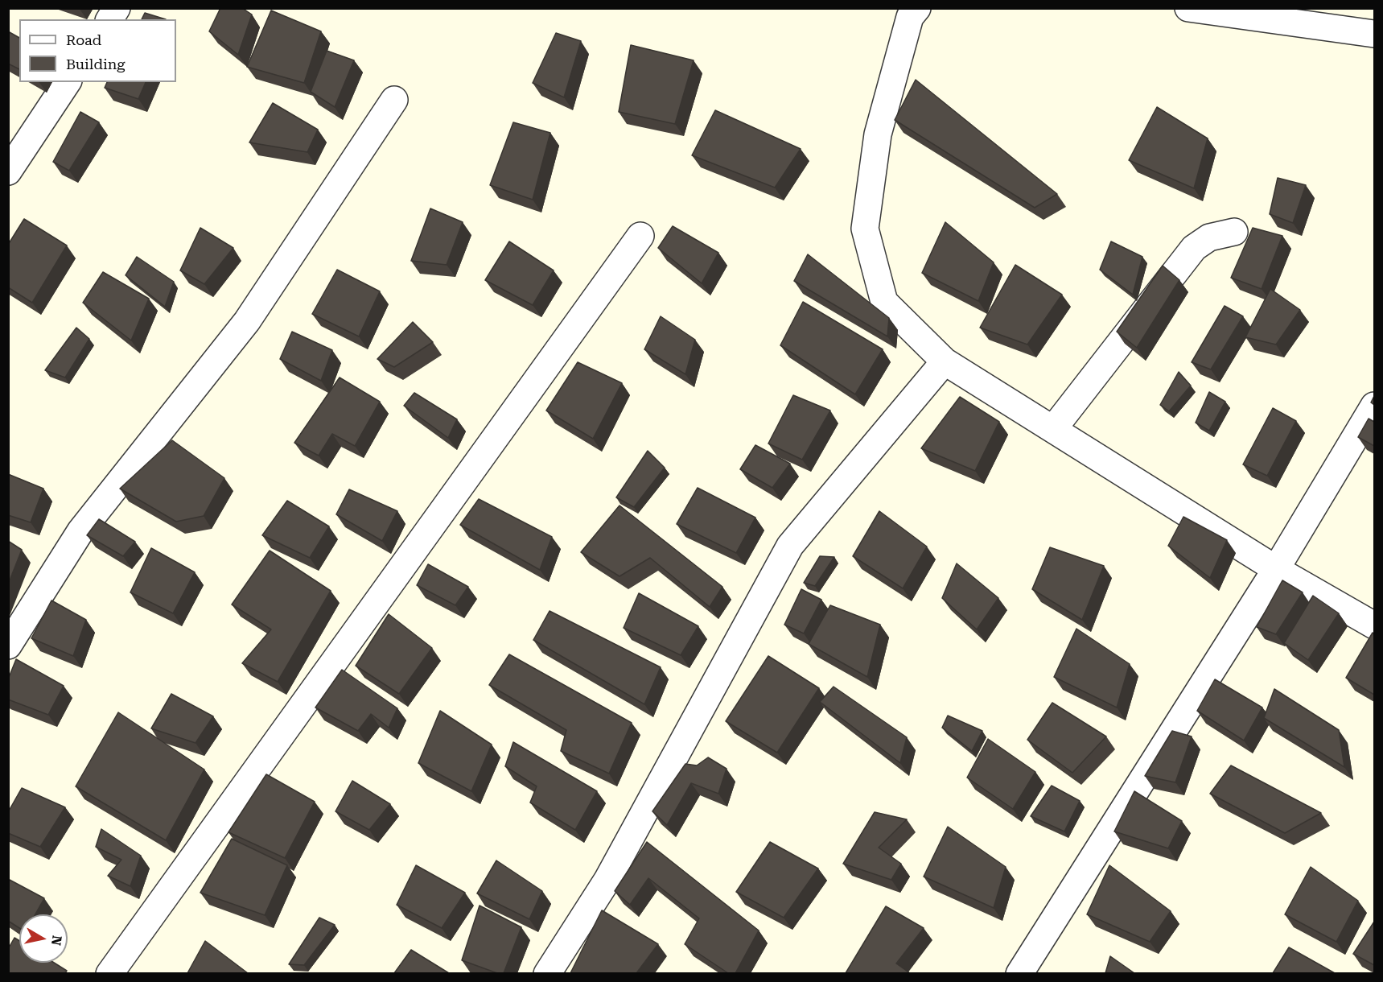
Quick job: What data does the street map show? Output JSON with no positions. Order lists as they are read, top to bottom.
{
  "legend": ["Road", "Building"],
  "north": "right"
}
